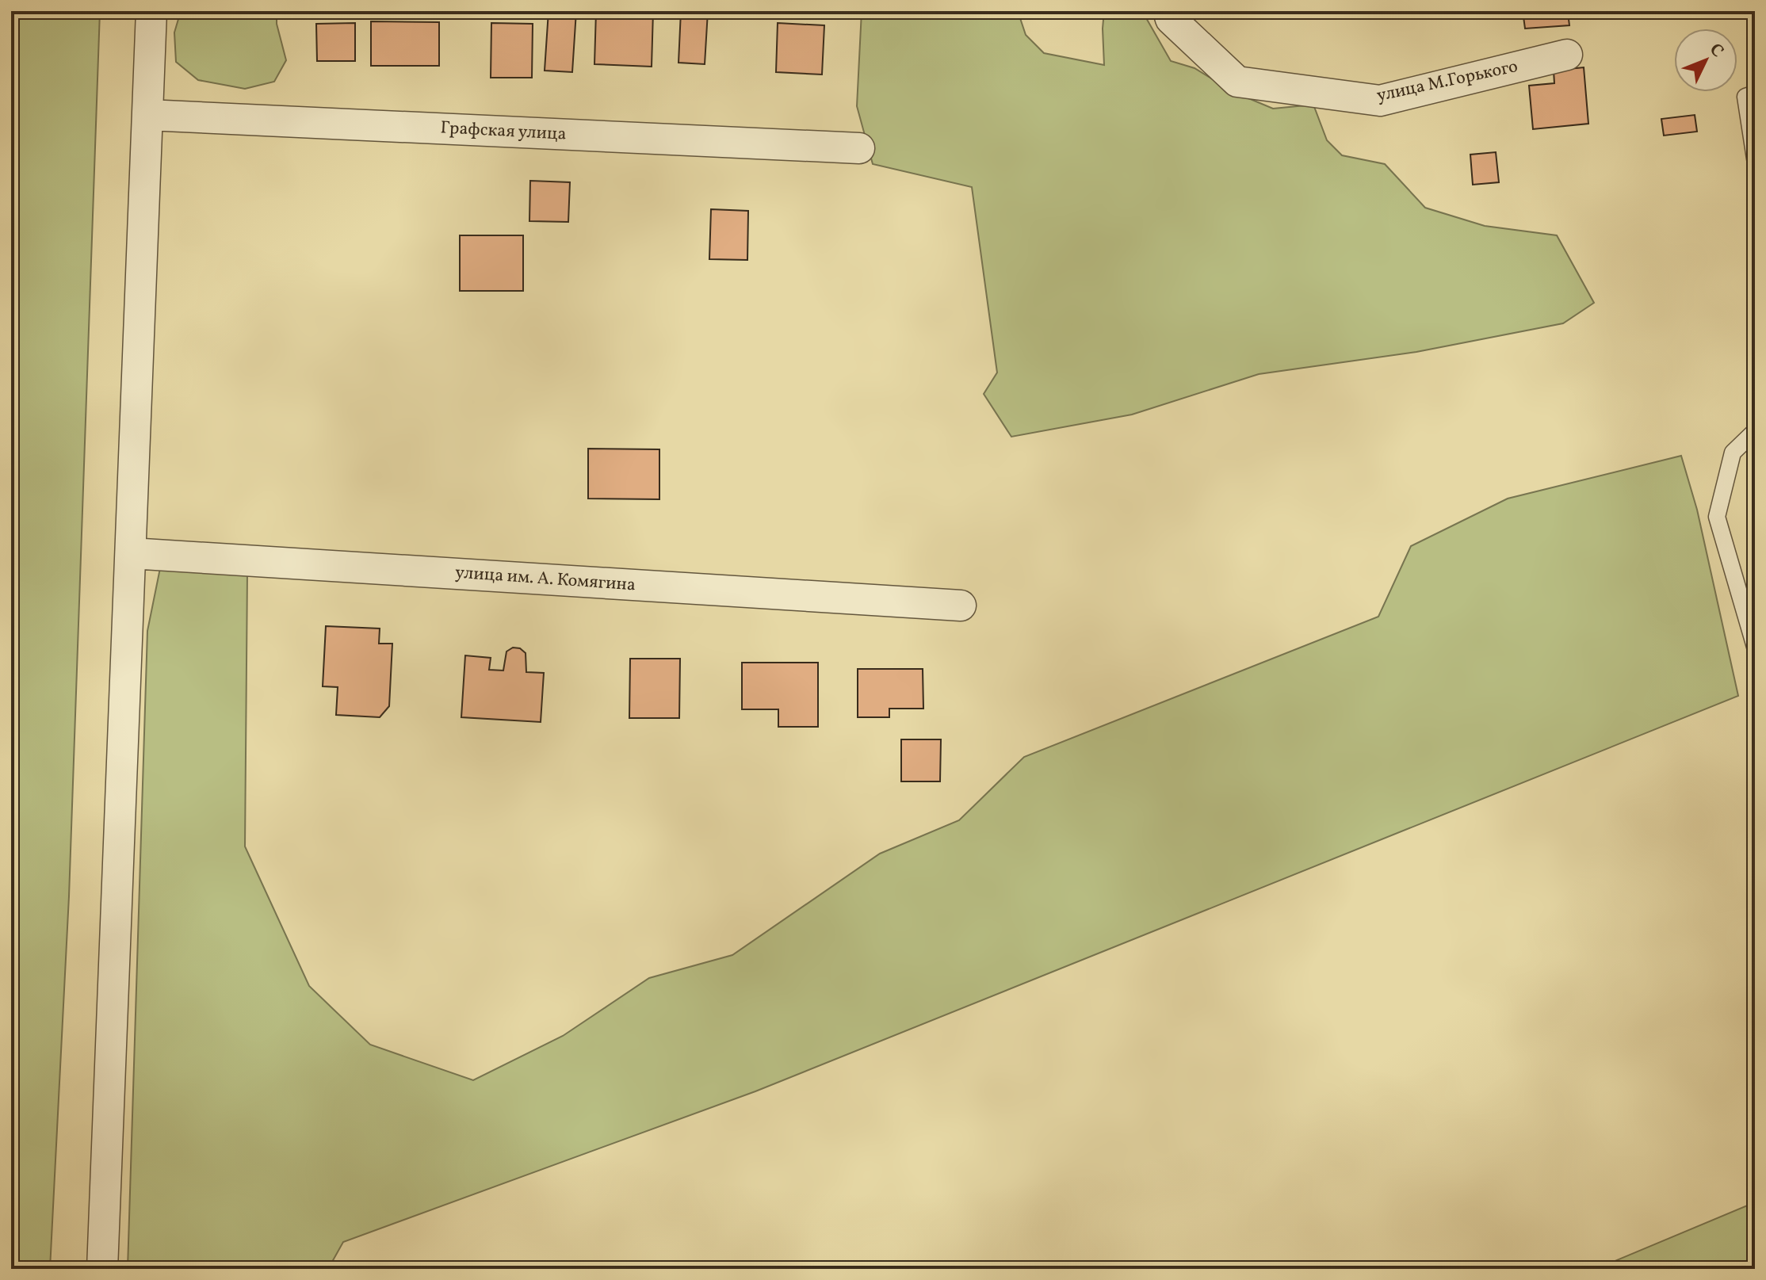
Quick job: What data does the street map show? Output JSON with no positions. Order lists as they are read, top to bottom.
{
  "streets": {
    "street": ["улица М.Горького", "Графская улица", "улица им. А. Комягина"]
  },
  "north": "top right"
}
